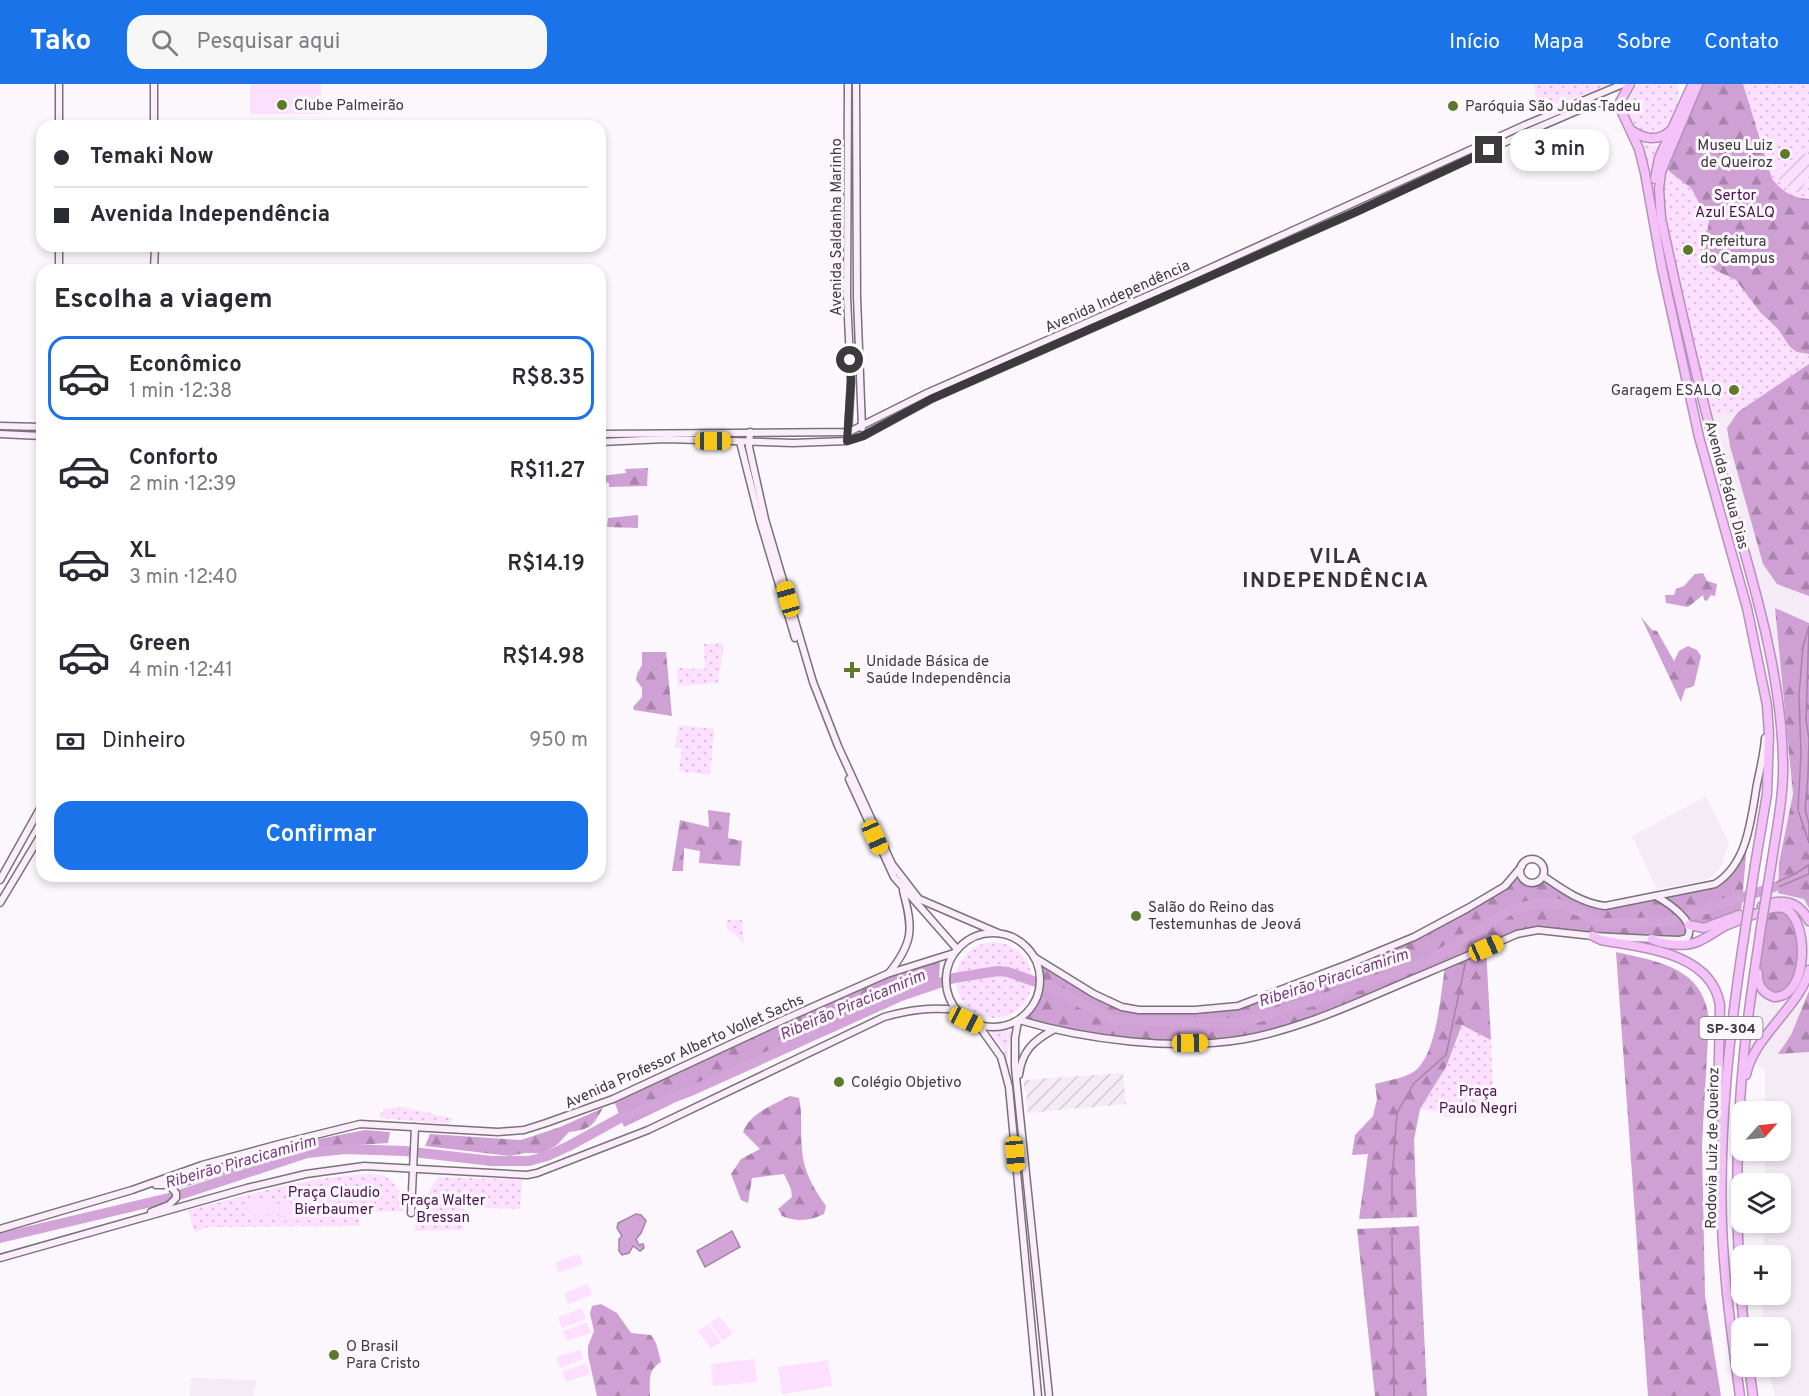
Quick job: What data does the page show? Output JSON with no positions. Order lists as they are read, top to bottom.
{
  "streets": {
    "highway": ["Avenida Pádua Dias", "SP-304", "Rodovia Luiz de Queiroz"],
    "main road": ["Avenida Saldanha Marinho", "Avenida Independência", "Avenida Professor Alberto Vollet Sachs"]
  },
  "crossings": [
    ["Avenida Saldanha Marinho", "Avenida Independência"],
    ["Avenida Independência", "Avenida Pádua Dias"],
    ["Avenida Pádua Dias", "Rodovia Luiz de Queiroz"]
  ],
  "districts": ["VILA INDEPENDÊNCIA"],
  "water": ["Ribeirão Piracicamirim"],
  "parks": [
    "Sertor Azul ESALQ",
    "Praça Paulo Negri",
    "Praça Claudio Bierbaumer",
    "Praça Walter Bressan"
  ],
  "places": {
    "other": [
      "Clube Palmeirão",
      "Paróquia São Judas Tadeu",
      "Museu Luiz de Queiroz",
      "Prefeitura do Campus",
      "Garagem ESALQ",
      "Salão do Reino das Testemunhas de Jeová",
      "Colégio Objetivo",
      "O Brasil Para Cristo"
    ],
    "health": ["Unidade Básica de Saúde Independência"]
  },
  "north": "top right",
  "page": {
    "header": "Tako",
    "search": "Pesquisar aqui",
    "nav": [
      "Início",
      "Mapa",
      "Sobre",
      "Contato"
    ],
    "banner": ["Temaki Now", "Avenida Independência"],
    "bubble": "3 min",
    "heading": "Escolha a viagem",
    "list": [
      {
        "name": "Econômico",
        "note": "1 min · 12:38",
        "value": "R$8.35"
      },
      {
        "name": "Conforto",
        "note": "2 min · 12:39",
        "value": "R$11.27"
      },
      {
        "name": "XL",
        "note": "3 min · 12:40",
        "value": "R$14.19"
      },
      {
        "name": "Green",
        "note": "4 min · 12:41",
        "value": "R$14.98"
      }
    ],
    "pay": ["Dinheiro", "950 m"],
    "buttons": "Confirmar",
    "map_buttons": ["+", "−"]
  }
}
